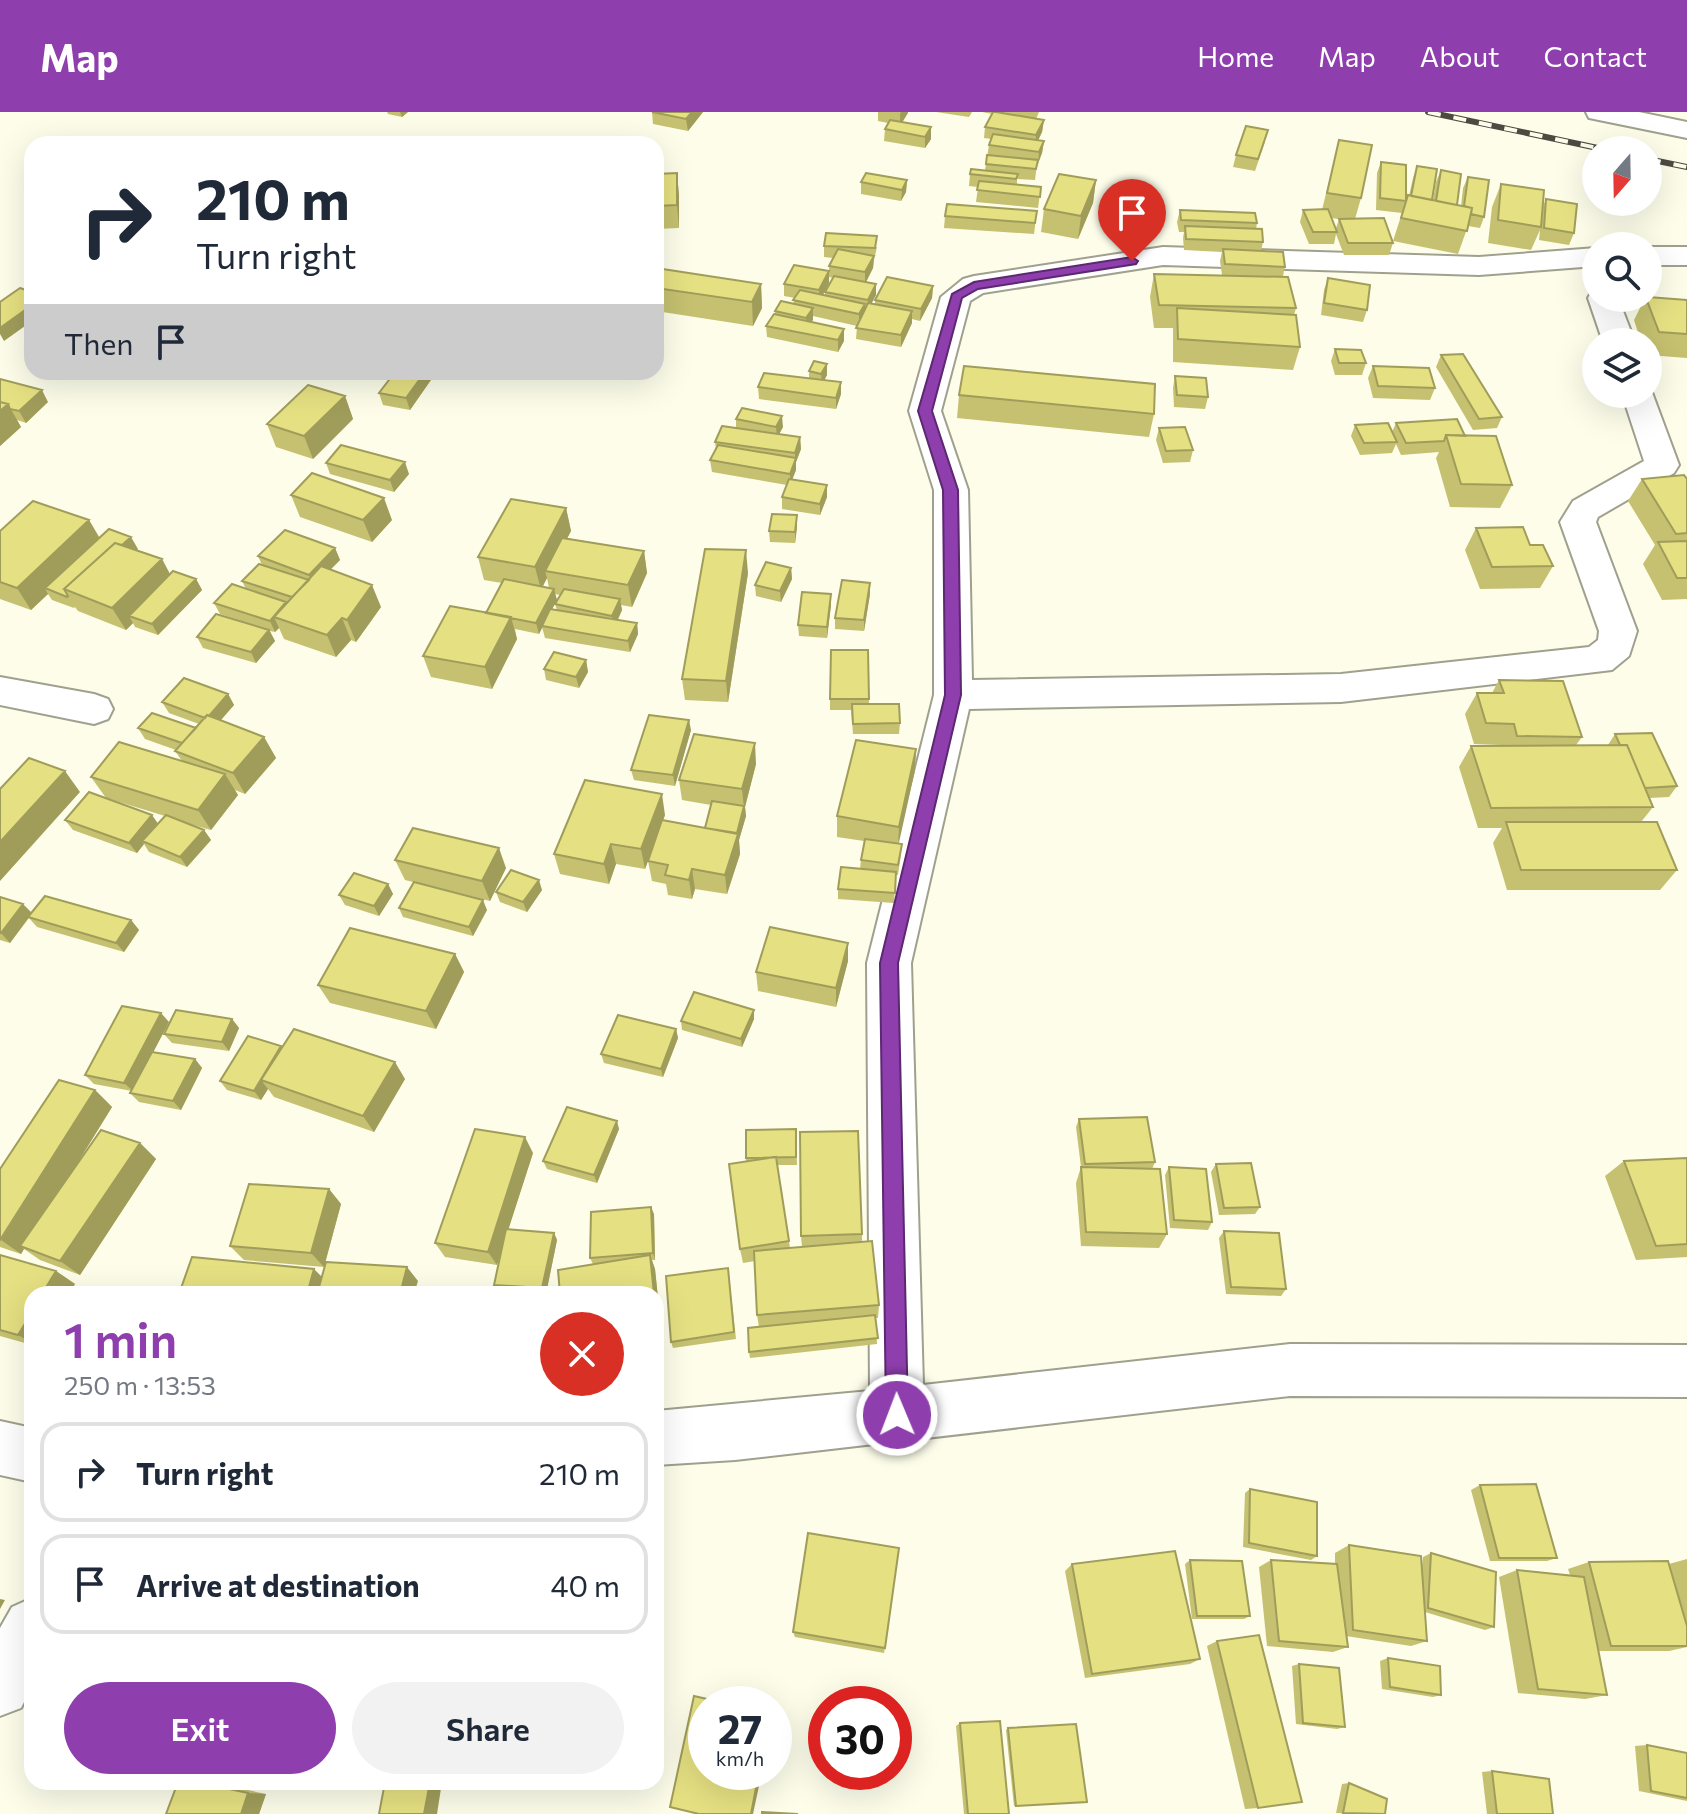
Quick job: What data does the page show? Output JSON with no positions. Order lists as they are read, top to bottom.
{
  "north": "bottom",
  "page": {
    "header": "Map",
    "nav": [
      "Home",
      "Map",
      "About",
      "Contact"
    ],
    "turn": ["210 m", "Turn right"],
    "then": "Then",
    "heading": ["1 min", "250 m · 13:53"],
    "list": [
      {
        "name": "Turn right",
        "value": "210 m"
      },
      {
        "name": "Arrive at destination",
        "value": "40 m"
      }
    ],
    "buttons": ["Exit", "Share"],
    "speed": "27 km/h",
    "limit": "30"
  }
}
